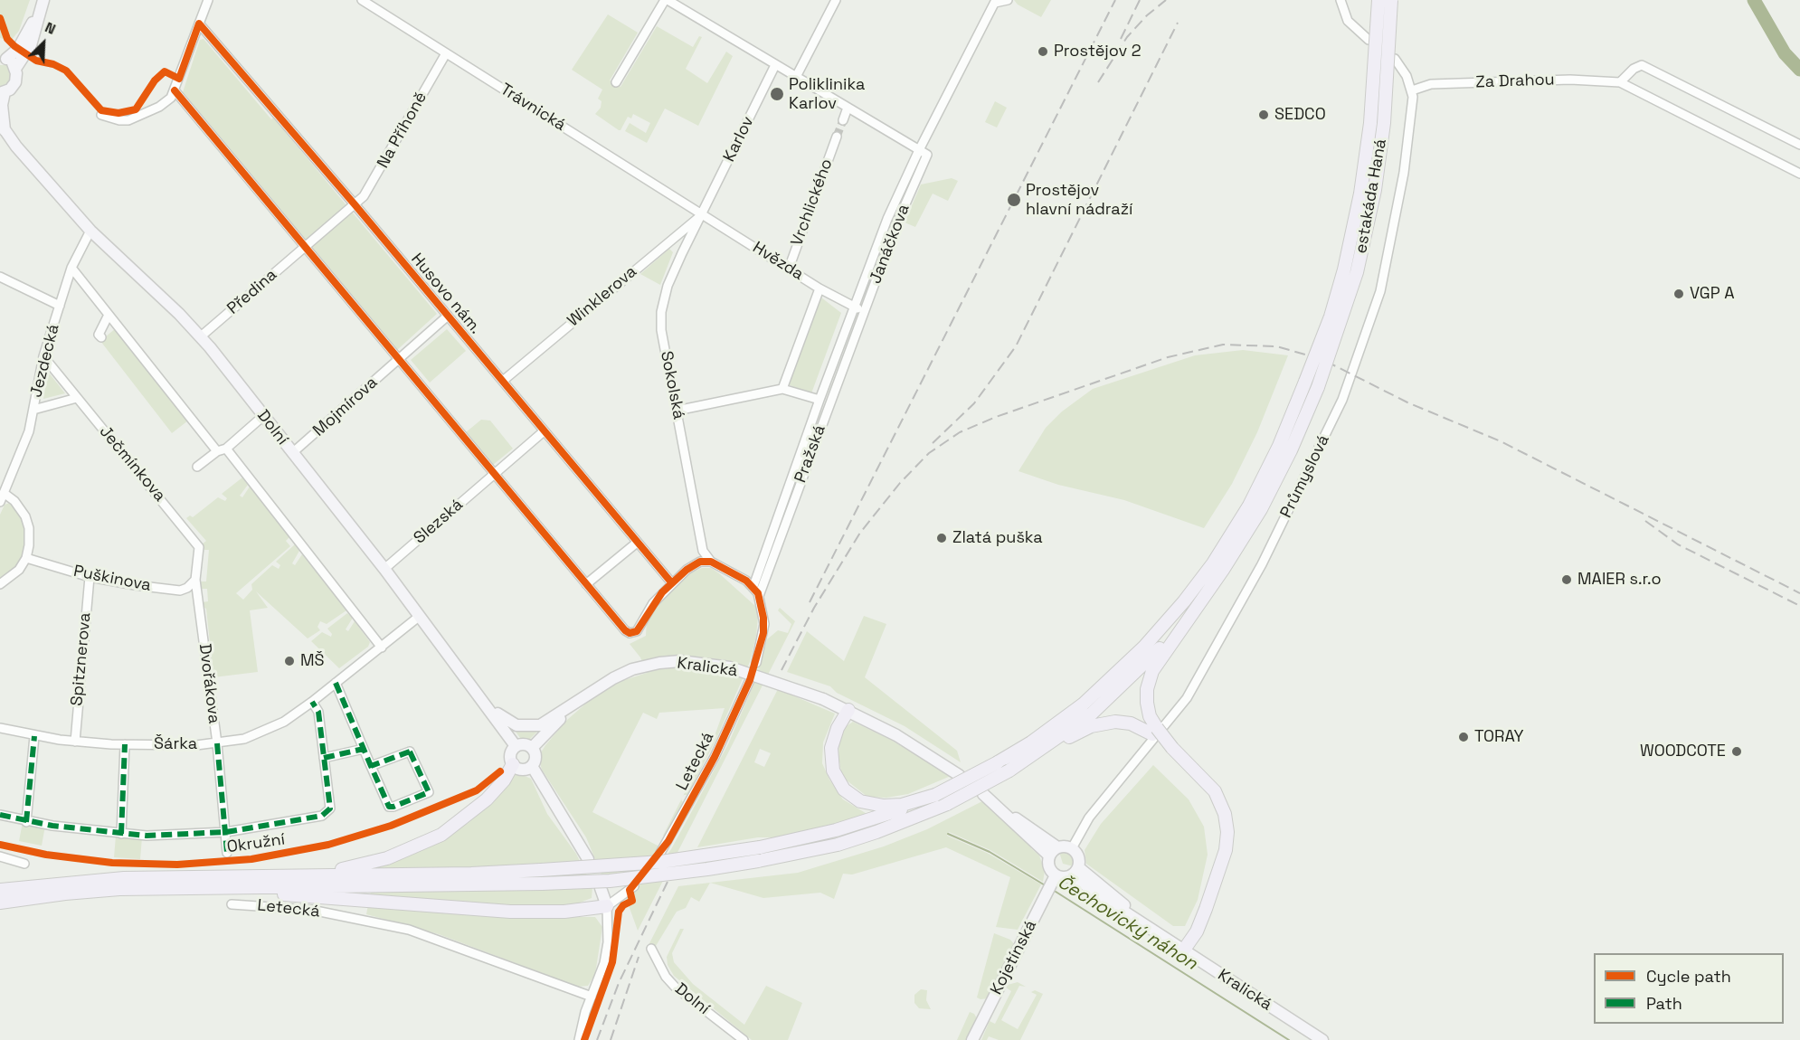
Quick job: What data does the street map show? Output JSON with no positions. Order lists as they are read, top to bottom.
{
  "streets": {
    "highway": ["estakáda Haná"],
    "main road": ["Dolní", "Kralická", "Kojetínská"],
    "street": [
      "Za Drahou",
      "Trávnická",
      "Na Příhoně",
      "Karlov",
      "Vrchlického",
      "Janáčkova",
      "Hvězda",
      "Předina",
      "Husovo nám.",
      "Winklerova",
      "Jezdecká",
      "Sokolská",
      "Mojmírova",
      "Pražská",
      "Ječmínkova",
      "Průmyslová",
      "Slezská",
      "Puškinova",
      "Spitznerova",
      "Dvořákova",
      "Šárka",
      "Letecká"
    ],
    "cycle path": ["Okružní"]
  },
  "crossings": [
    ["Za Drahou", "Průmyslová"],
    ["Trávnická", "Na Příhoně"],
    ["Trávnická", "Karlov"],
    ["Trávnická", "Hvězda"],
    ["Trávnická", "Winklerova"],
    ["Trávnická", "Sokolská"],
    ["Na Příhoně", "Předina"],
    ["Na Příhoně", "Husovo nám."],
    ["Karlov", "Hvězda"],
    ["Karlov", "Winklerova"],
    ["Karlov", "Sokolská"],
    ["Vrchlického", "Hvězda"],
    ["Janáčkova", "Hvězda"],
    ["Janáčkova", "Pražská"],
    ["Hvězda", "Winklerova"],
    ["Hvězda", "Sokolská"],
    ["Hvězda", "Pražská"],
    ["Předina", "Dolní"],
    ["Husovo nám.", "Winklerova"],
    ["Husovo nám.", "Mojmírova"],
    ["Husovo nám.", "Slezská"],
    ["Winklerova", "Sokolská"],
    ["Jezdecká", "Dolní"],
    ["Jezdecká", "Ječmínkova"],
    ["Mojmírova", "Dolní"],
    ["Dolní", "Slezská"],
    ["Dolní", "Kralická"],
    ["Dolní", "Šárka"],
    ["Ječmínkova", "Puškinova"],
    ["Ječmínkova", "Dvořákova"],
    ["Průmyslová", "Kralická"],
    ["Průmyslová", "Kojetínská"],
    ["Puškinova", "Spitznerova"],
    ["Puškinova", "Dvořákova"],
    ["Spitznerova", "Šárka"],
    ["Kralická", "Kojetínská"],
    ["Dvořákova", "Šárka"]
  ],
  "water": ["Čechovický náhon"],
  "places": [
    "Prostějov 2",
    "Poliklinika Karlov",
    "SEDCO",
    "Prostějov hlavní nádraží",
    "VGP A",
    "Zlatá puška",
    "MAIER s.r.o",
    "MŠ",
    "TORAY",
    "WOODCOTE"
  ],
  "legend": ["Cycle path", "Path"],
  "north": "top right"
}
